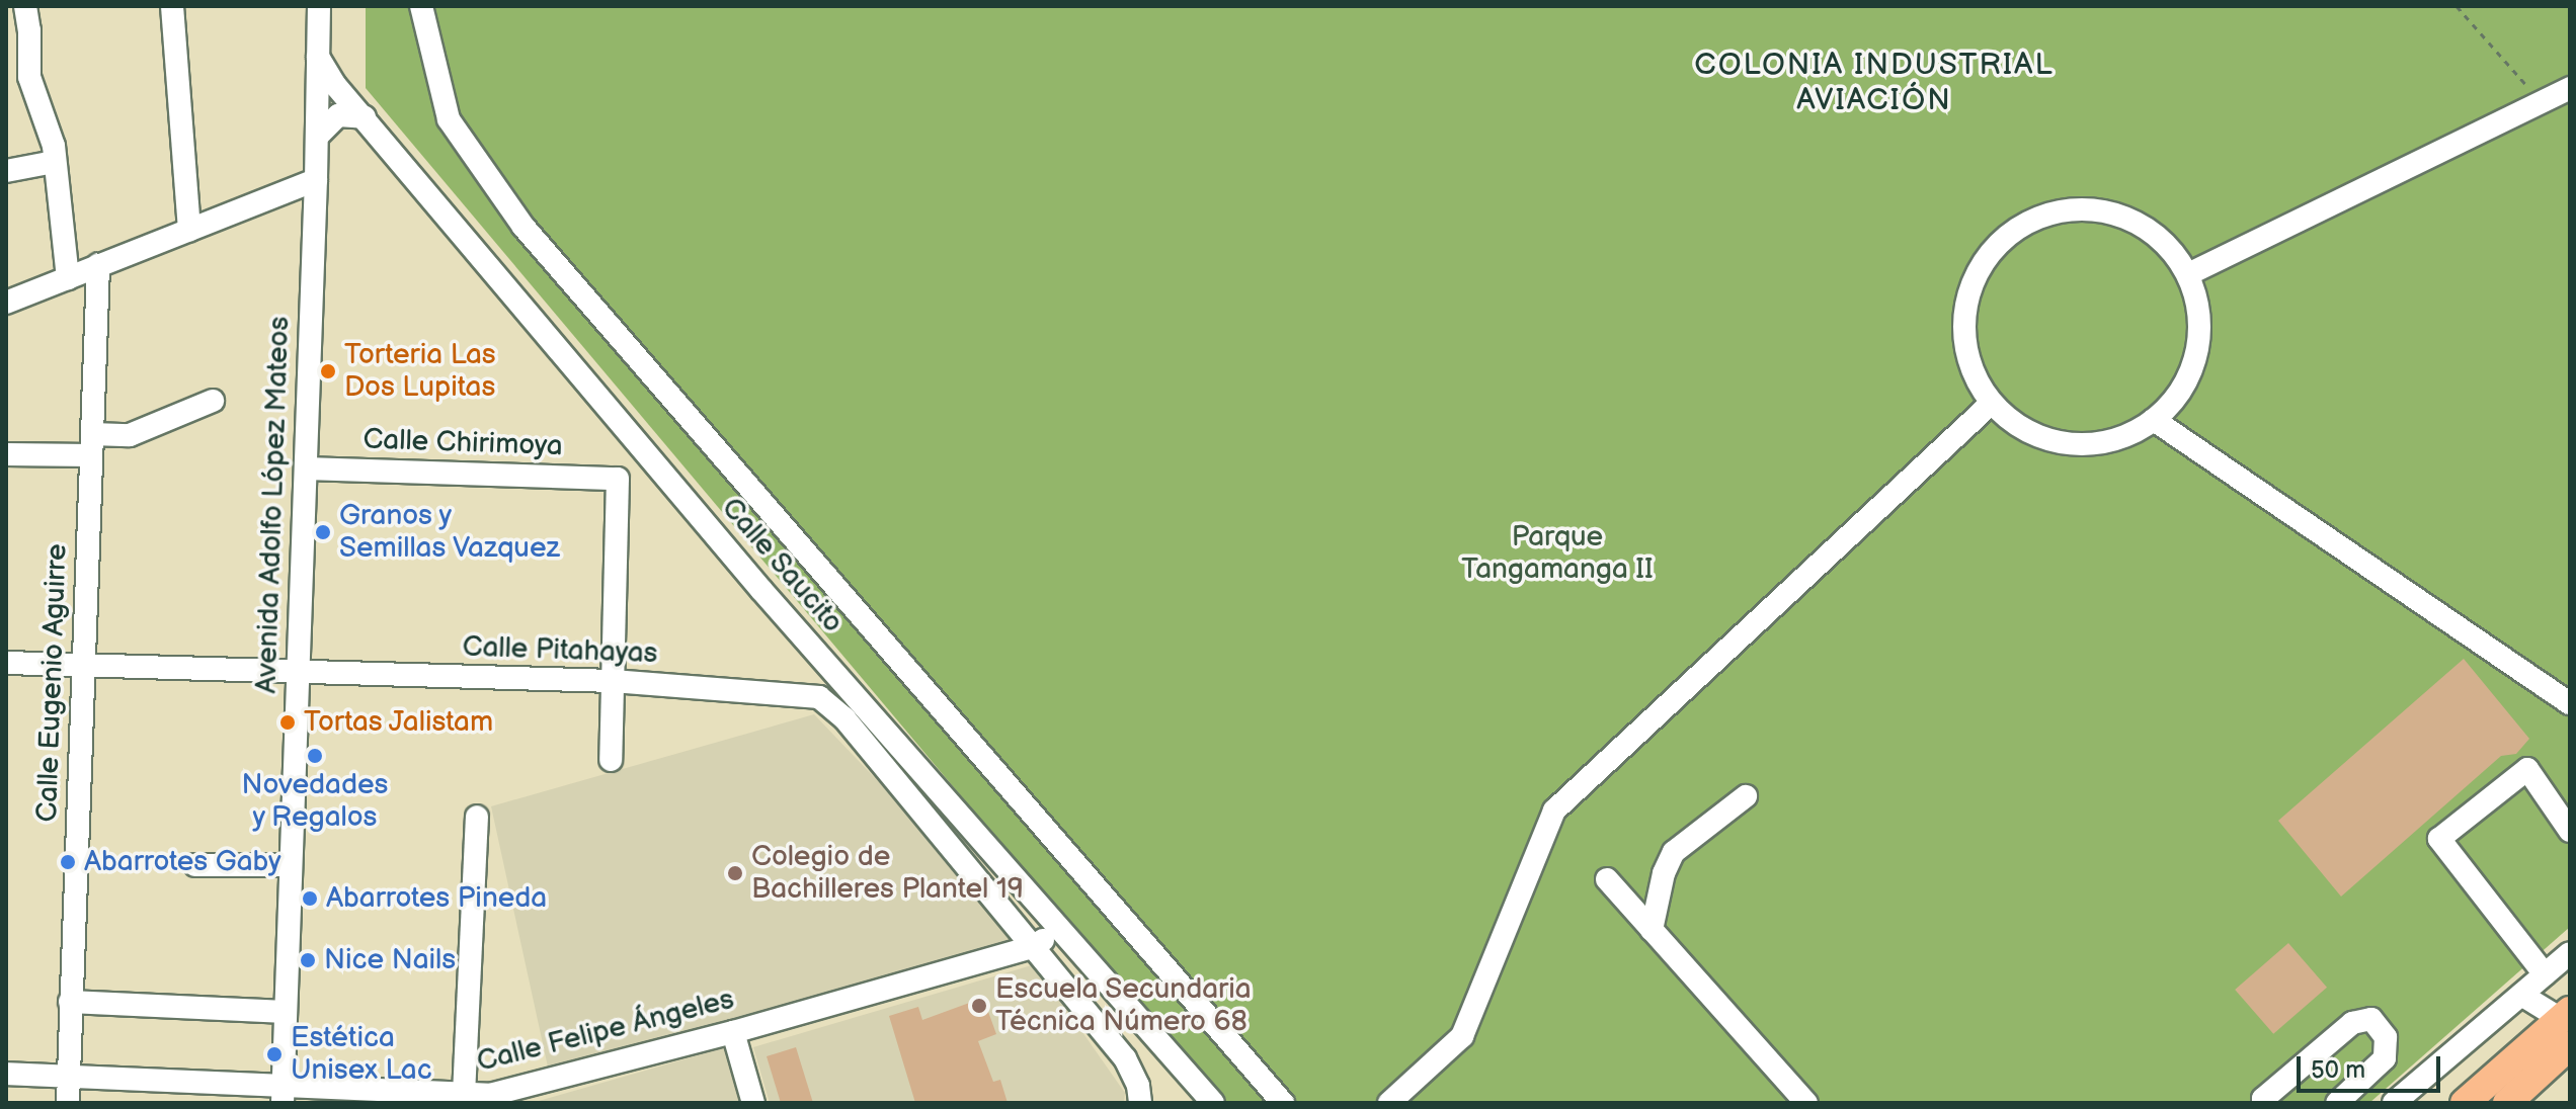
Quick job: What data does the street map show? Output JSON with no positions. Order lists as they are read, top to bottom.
{
  "streets": {
    "street": [
      "Calle Chirimoya",
      "Avenida Adolfo López Mateos",
      "Calle Saucito",
      "Calle Pitahayas",
      "Calle Eugenio Aguirre",
      "Calle Felipe Ángeles"
    ]
  },
  "crossings": [
    ["Calle Chirimoya", "Avenida Adolfo López Mateos"],
    ["Calle Chirimoya", "Calle Pitahayas"],
    ["Avenida Adolfo López Mateos", "Calle Saucito"],
    ["Avenida Adolfo López Mateos", "Calle Pitahayas"],
    ["Avenida Adolfo López Mateos", "Calle Felipe Ángeles"],
    ["Calle Saucito", "Calle Felipe Ángeles"],
    ["Calle Pitahayas", "Calle Eugenio Aguirre"],
    ["Calle Pitahayas", "Calle Felipe Ángeles"],
    ["Calle Eugenio Aguirre", "Calle Felipe Ángeles"]
  ],
  "districts": ["COLONIA INDUSTRIAL AVIACIÓN"],
  "parks": ["Parque Tangamanga II"],
  "places": [
    "Torteria Las Dos Lupitas",
    "Granos y Semillas Vazquez",
    "Tortas Jalistam",
    "Novedades y Regalos",
    "Abarrotes Gaby",
    "Colegio de Bachilleres Plantel 19",
    "Abarrotes Pineda",
    "Nice Nails",
    "Escuela Secundaria Técnica Número 68",
    "Estética Unisex Lac"
  ],
  "scale_bar": "50 m"
}
